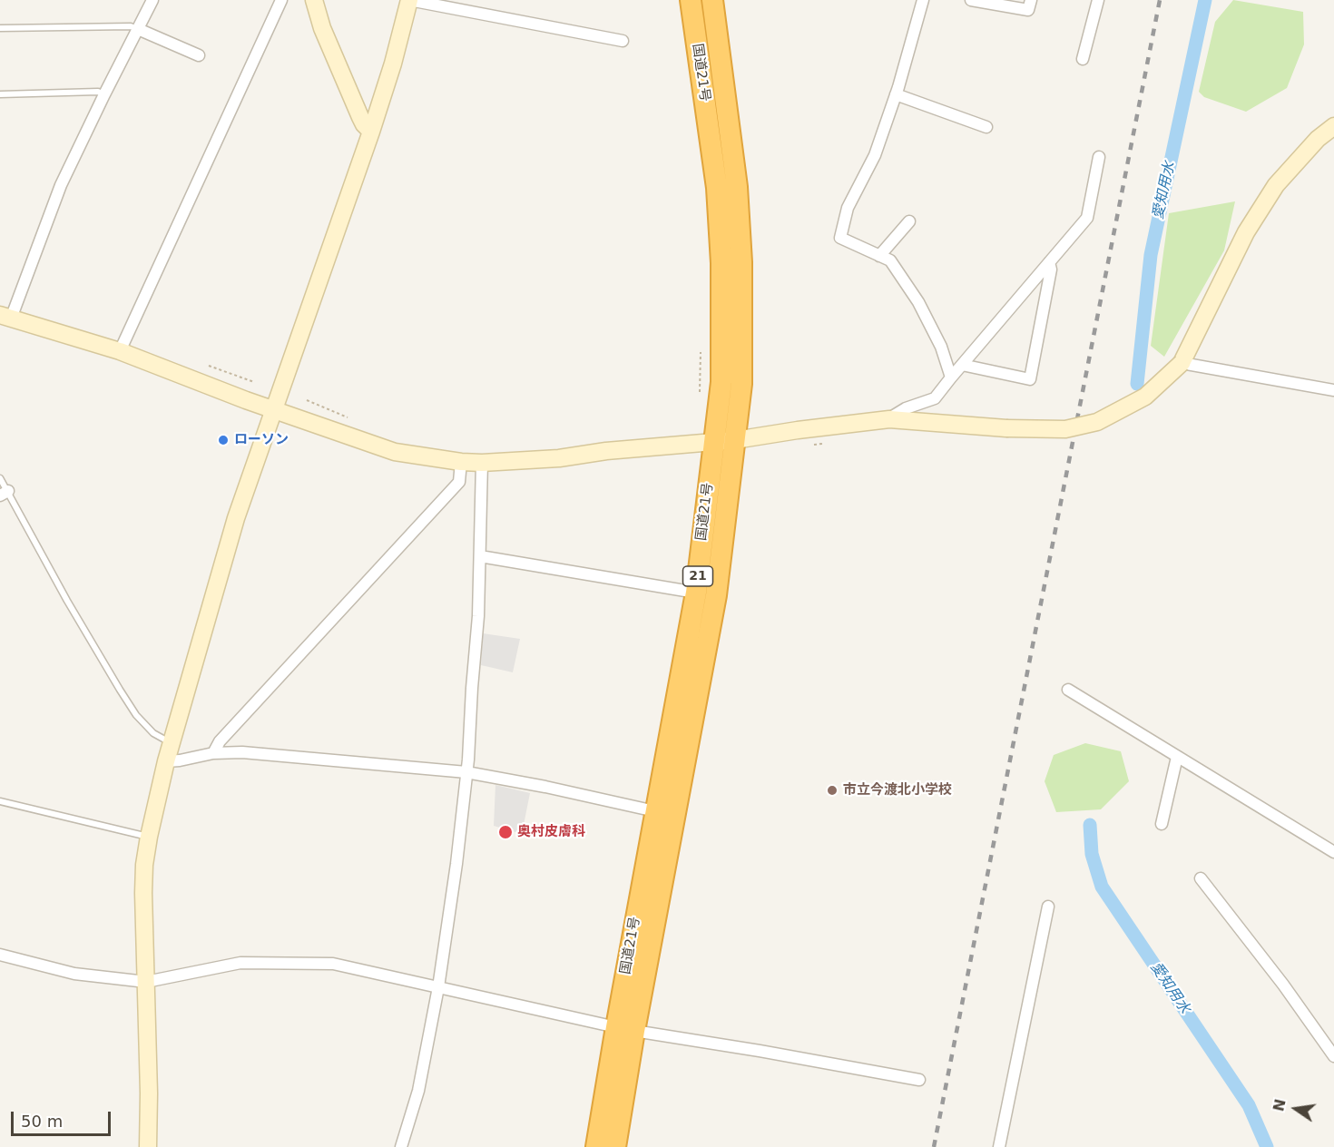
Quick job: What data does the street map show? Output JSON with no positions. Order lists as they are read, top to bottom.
{
  "streets": {
    "highway": ["国道21号", "21"]
  },
  "water": ["愛知用水"],
  "places": ["ローソン", "市立今渡北小学校", "奥村皮膚科"],
  "scale_bar": "50 m",
  "north": "left"
}
